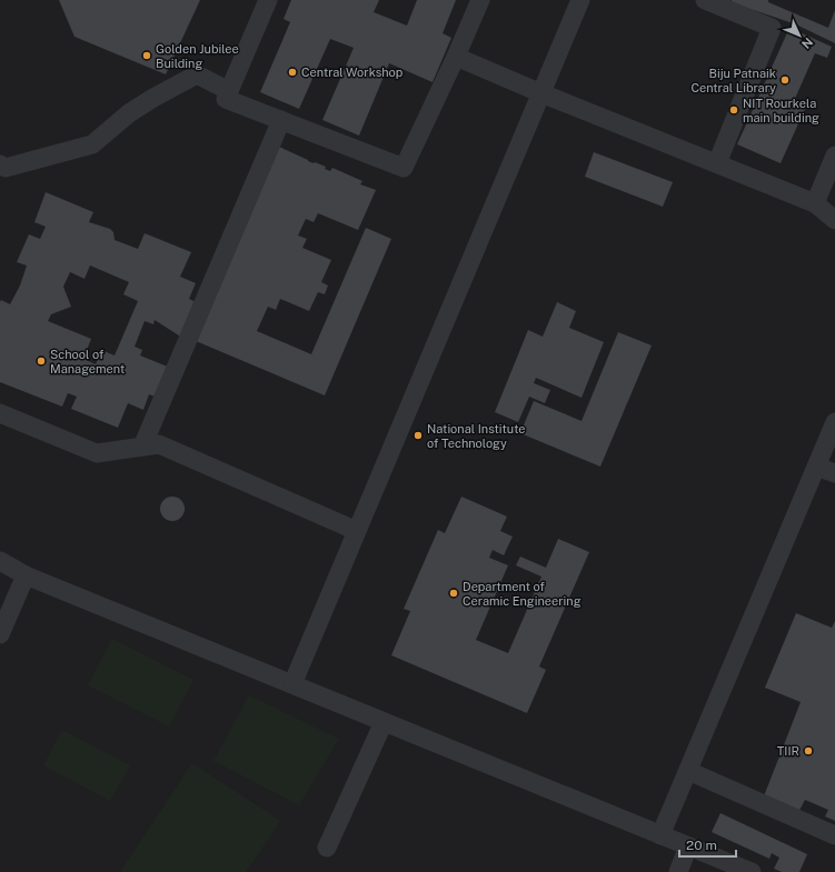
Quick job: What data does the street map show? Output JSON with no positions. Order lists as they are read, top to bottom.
{
  "places": [
    "Golden Jubilee Building",
    "Central Workshop",
    "Biju Patnaik Central Library",
    "NIT Rourkela main building",
    "School of Management",
    "National Institute of Technology",
    "Department of Ceramic Engineering",
    "TIIR"
  ],
  "scale_bar": "20 m",
  "north": "bottom right"
}
